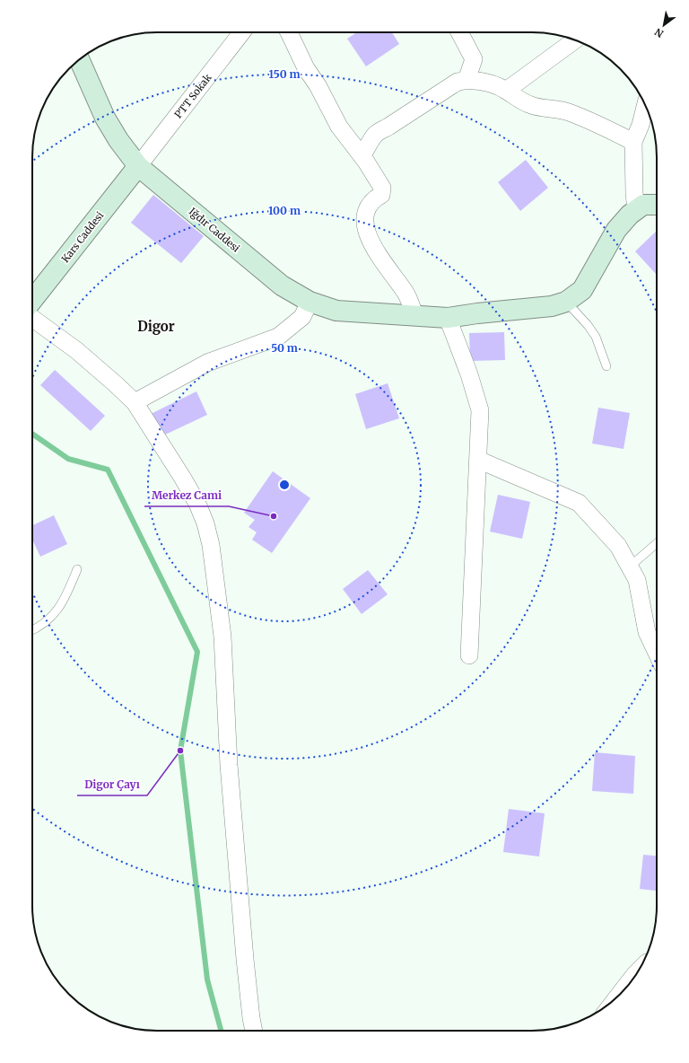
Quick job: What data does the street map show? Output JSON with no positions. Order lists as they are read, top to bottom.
{
  "streets": {
    "street": ["PTT Sokak", "Iğdır Caddesi", "Kars Caddesi"]
  },
  "crossings": [
    ["PTT Sokak", "Iğdır Caddesi"],
    ["PTT Sokak", "Kars Caddesi"],
    ["Iğdır Caddesi", "Kars Caddesi"]
  ],
  "districts": ["Digor"],
  "places": ["Merkez Cami", "Digor Çayı"],
  "north": "bottom left",
  "rings": ["150 m", "100 m", "50 m"]
}
